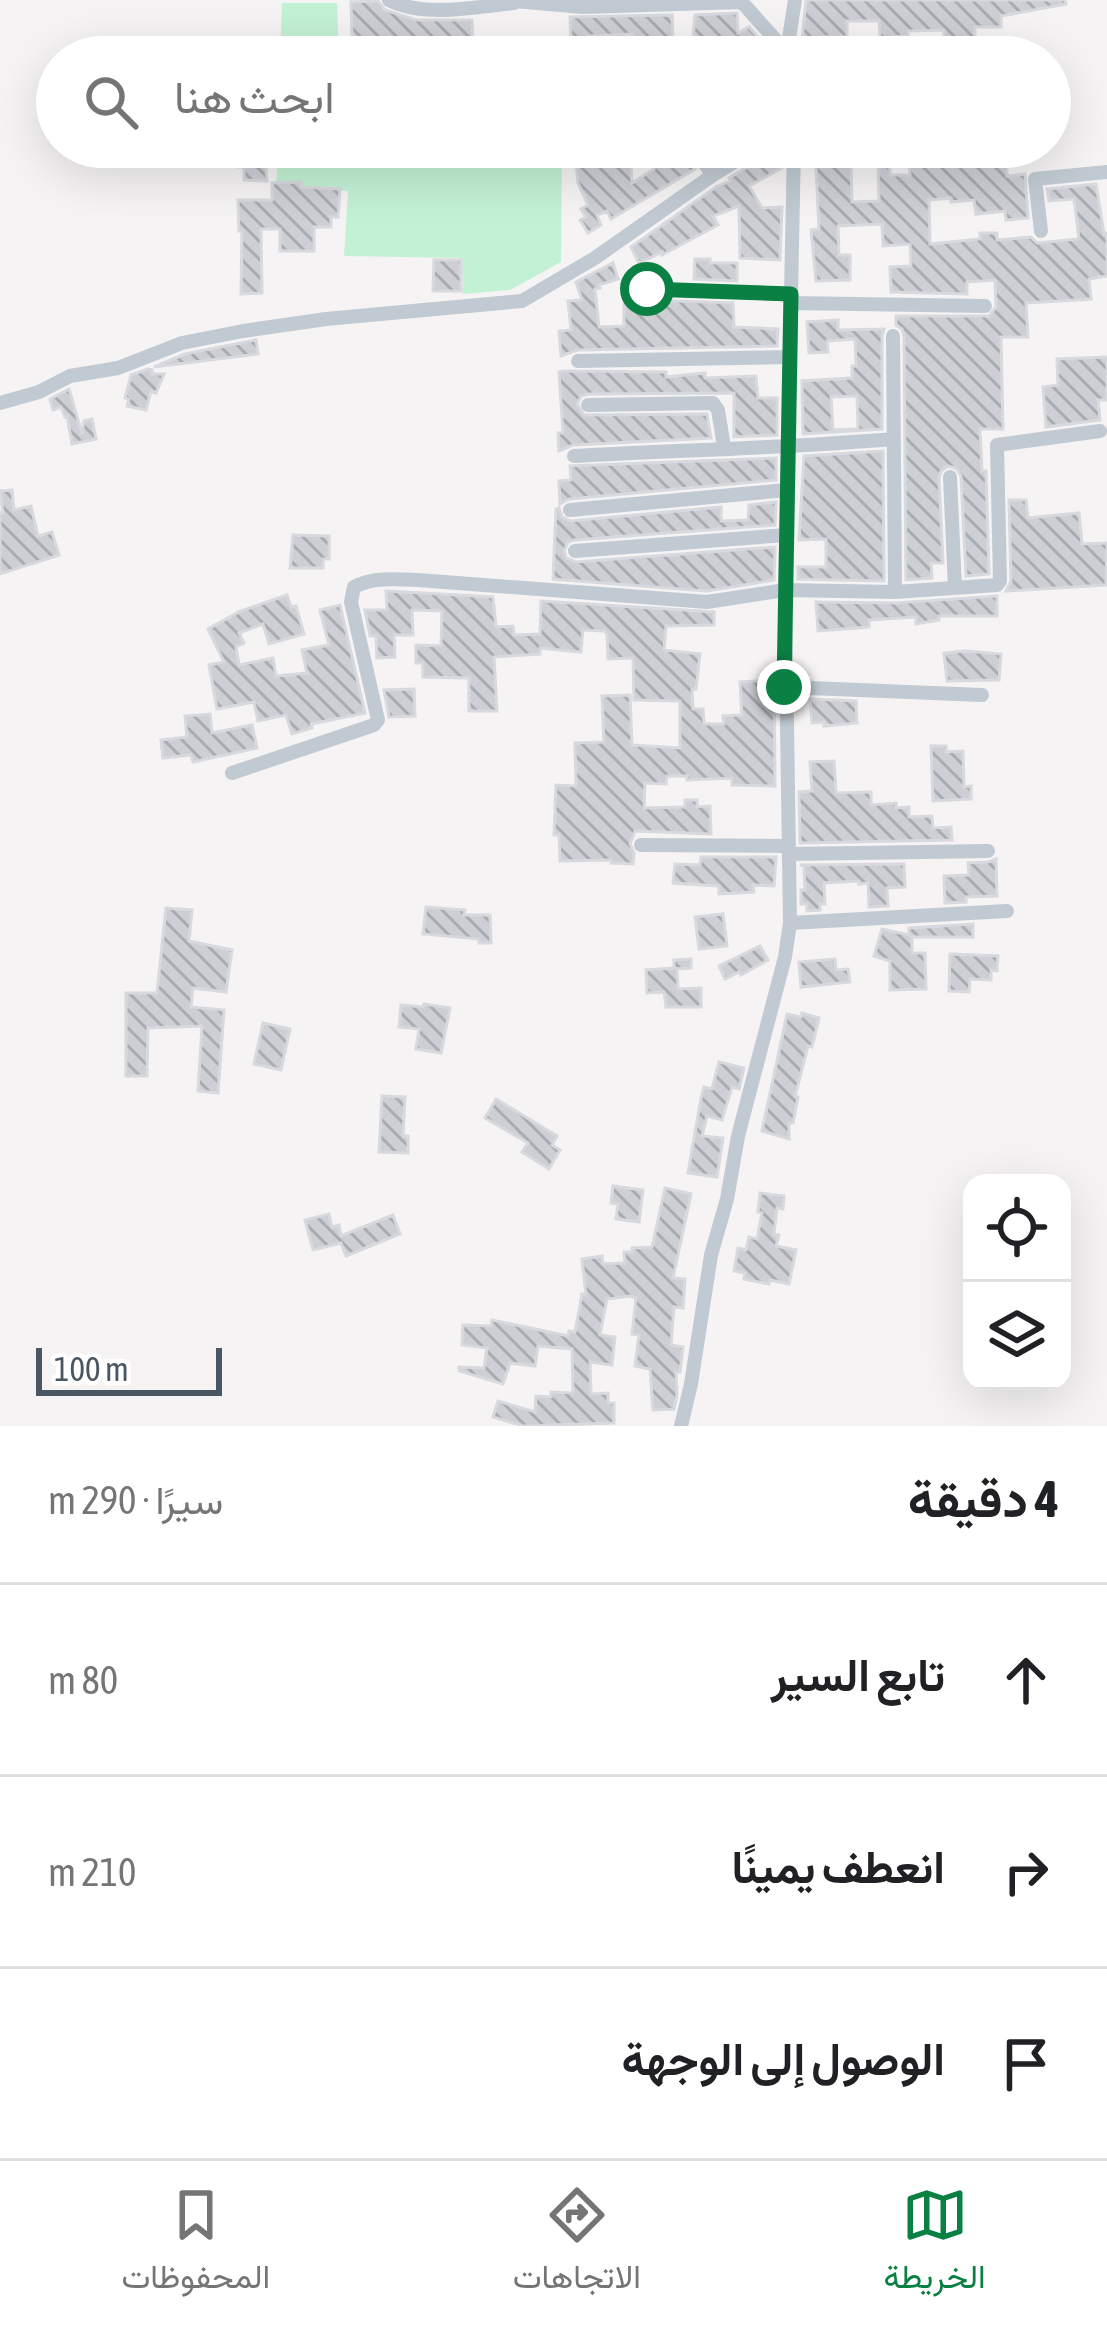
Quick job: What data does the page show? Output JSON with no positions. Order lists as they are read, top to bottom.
{
  "scale_bar": "100 m",
  "page": {
    "search": "ابحث هنا",
    "scale": "100 m",
    "heading": ["4 دقيقة", "سيرًا · 290 m"],
    "list": [
      ["تابع السير", "80 m"],
      ["انعطف يمينًا", "210 m"],
      "الوصول إلى الوجهة"
    ],
    "nav": ["الخريطة", "الاتجاهات", "المحفوظات"]
  }
}
